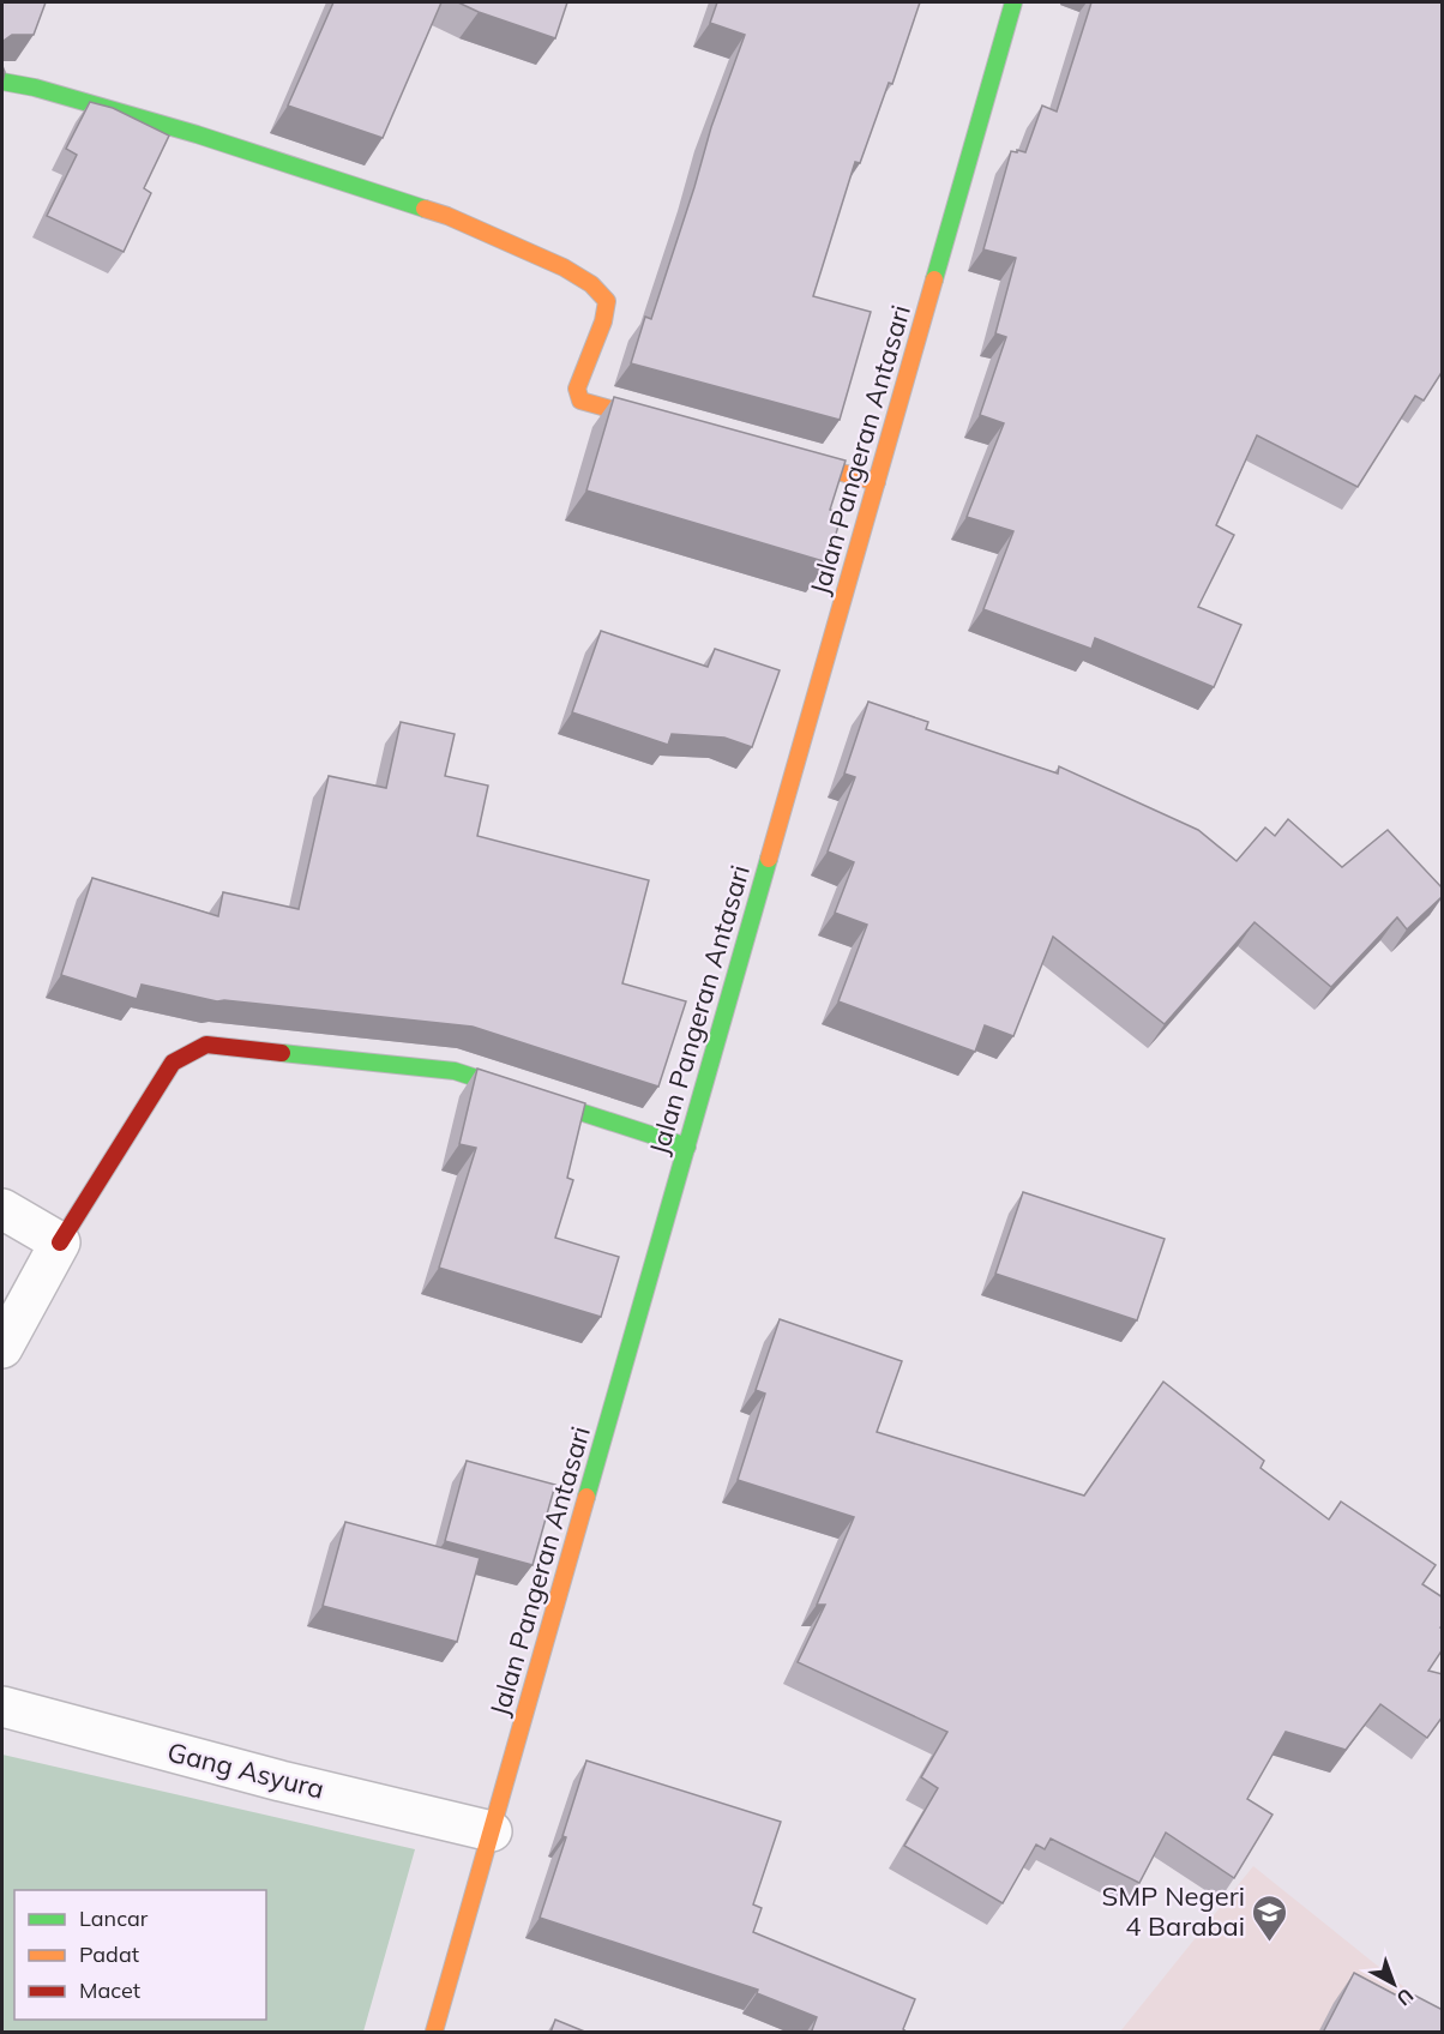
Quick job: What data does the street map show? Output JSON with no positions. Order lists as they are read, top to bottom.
{
  "streets": {
    "main road": ["Jalan Pangeran Antasari"],
    "street": ["Gang Asyura"]
  },
  "crossings": [
    ["Jalan Pangeran Antasari", "Gang Asyura"]
  ],
  "places": {
    "school or university": ["SMP Negeri 4 Barabai"]
  },
  "legend": ["Lancar", "Padat", "Macet"],
  "north": "bottom right"
}
